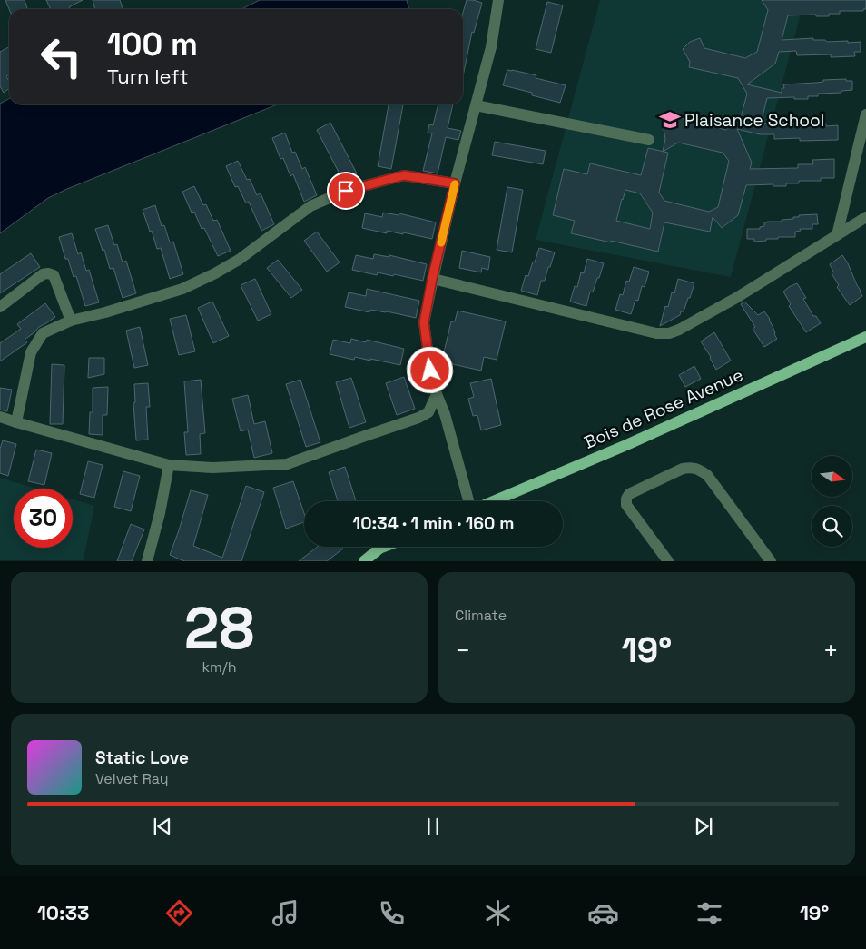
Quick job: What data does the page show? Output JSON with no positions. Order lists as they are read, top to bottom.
{
  "streets": {
    "main road": ["Bois de Rose Avenue"]
  },
  "places": {
    "school or university": ["Plaisance School"]
  },
  "north": "right",
  "page": {
    "turn": ["100 m", "Turn left"],
    "limit": "30",
    "trip": "10:34 · 1 min · 160 m",
    "tile": [
      ["28", "km/h"],
      "Climate"
    ],
    "heat": ["−", "19°", "+"],
    "song": ["Static Love", "Velvet Ray"],
    "tabs": ["10:33", "19°"]
  }
}
